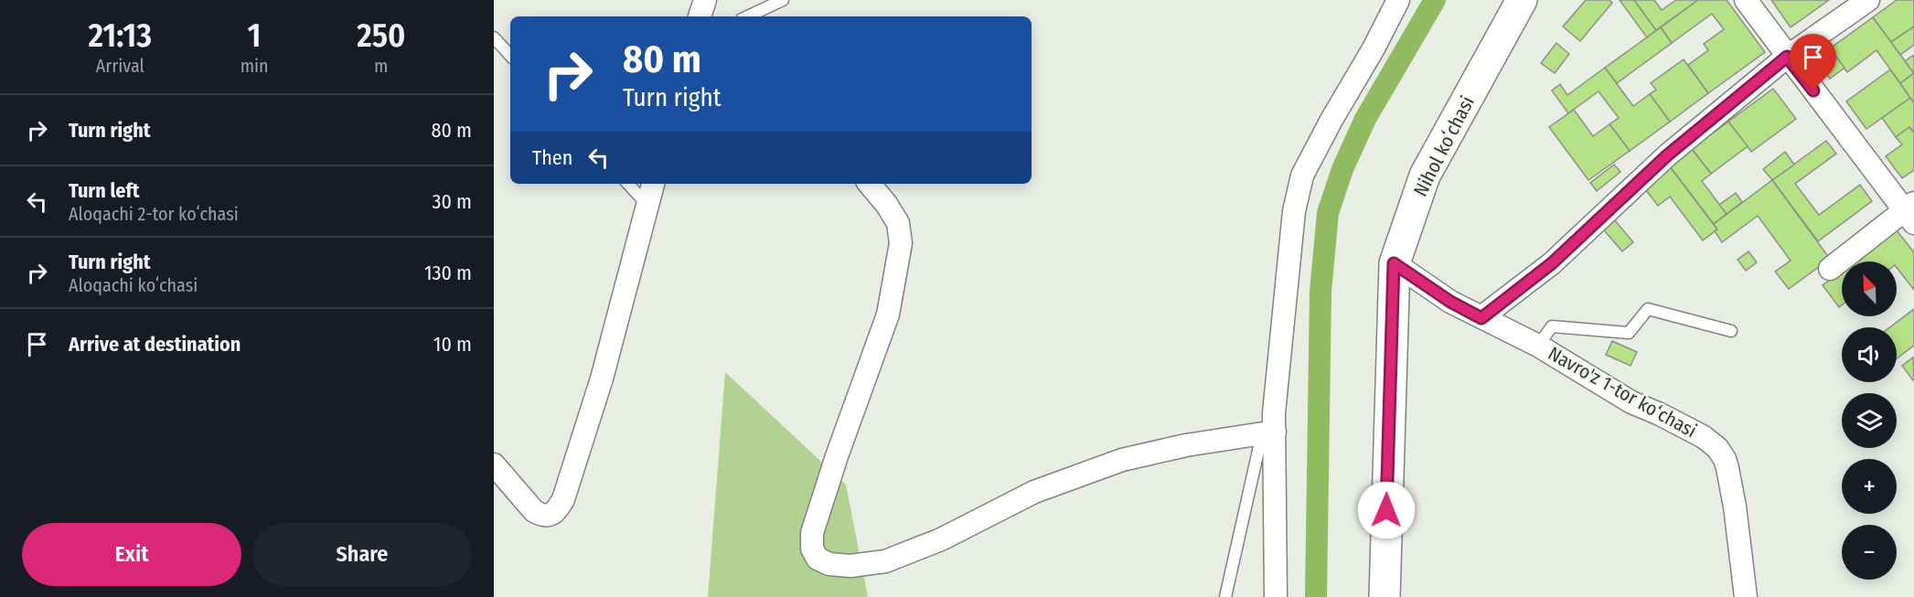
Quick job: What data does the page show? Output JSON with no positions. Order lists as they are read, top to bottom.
{
  "streets": {
    "main road": ["Nihol koʻchasi"]
  },
  "north": "top left",
  "page": {
    "eta": [
      "21:13",
      "Arrival",
      "1",
      "min",
      "250",
      "m"
    ],
    "turn": ["80 m", "Turn right"],
    "list": [
      {
        "name": "Turn right",
        "value": "80 m"
      },
      {
        "name": "Turn left",
        "note": "Aloqachi 2-tor koʻchasi",
        "value": "30 m"
      },
      {
        "name": "Turn right",
        "note": "Aloqachi koʻchasi",
        "value": "130 m"
      },
      {
        "name": "Arrive at destination",
        "value": "10 m"
      }
    ],
    "then": "Then",
    "map_buttons": ["+", "−"],
    "buttons": ["Exit", "Share"]
  }
}
